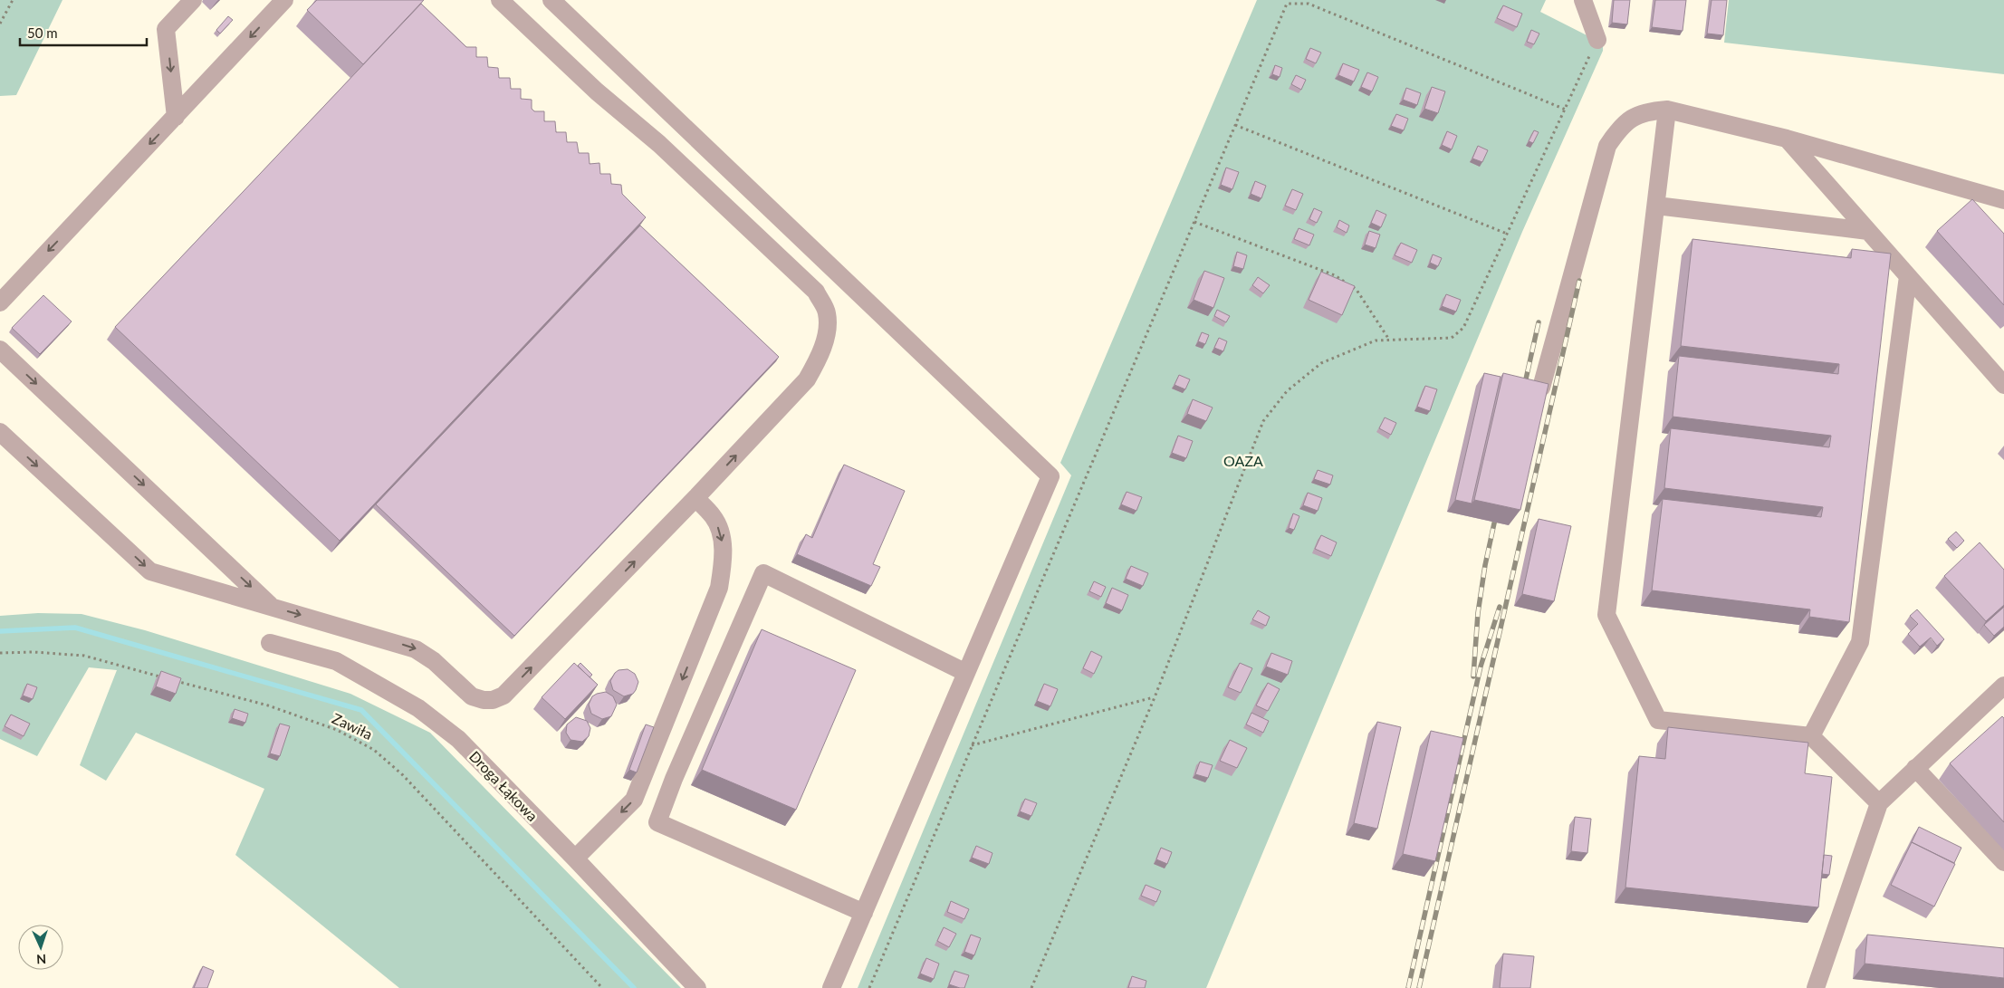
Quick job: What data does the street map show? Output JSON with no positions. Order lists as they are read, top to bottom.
{
  "streets": {
    "street": ["Droga Łąkowa"],
    "path": ["Zawiła"]
  },
  "parks": ["OAZA"],
  "scale_bar": "50 m",
  "north": "bottom"
}
